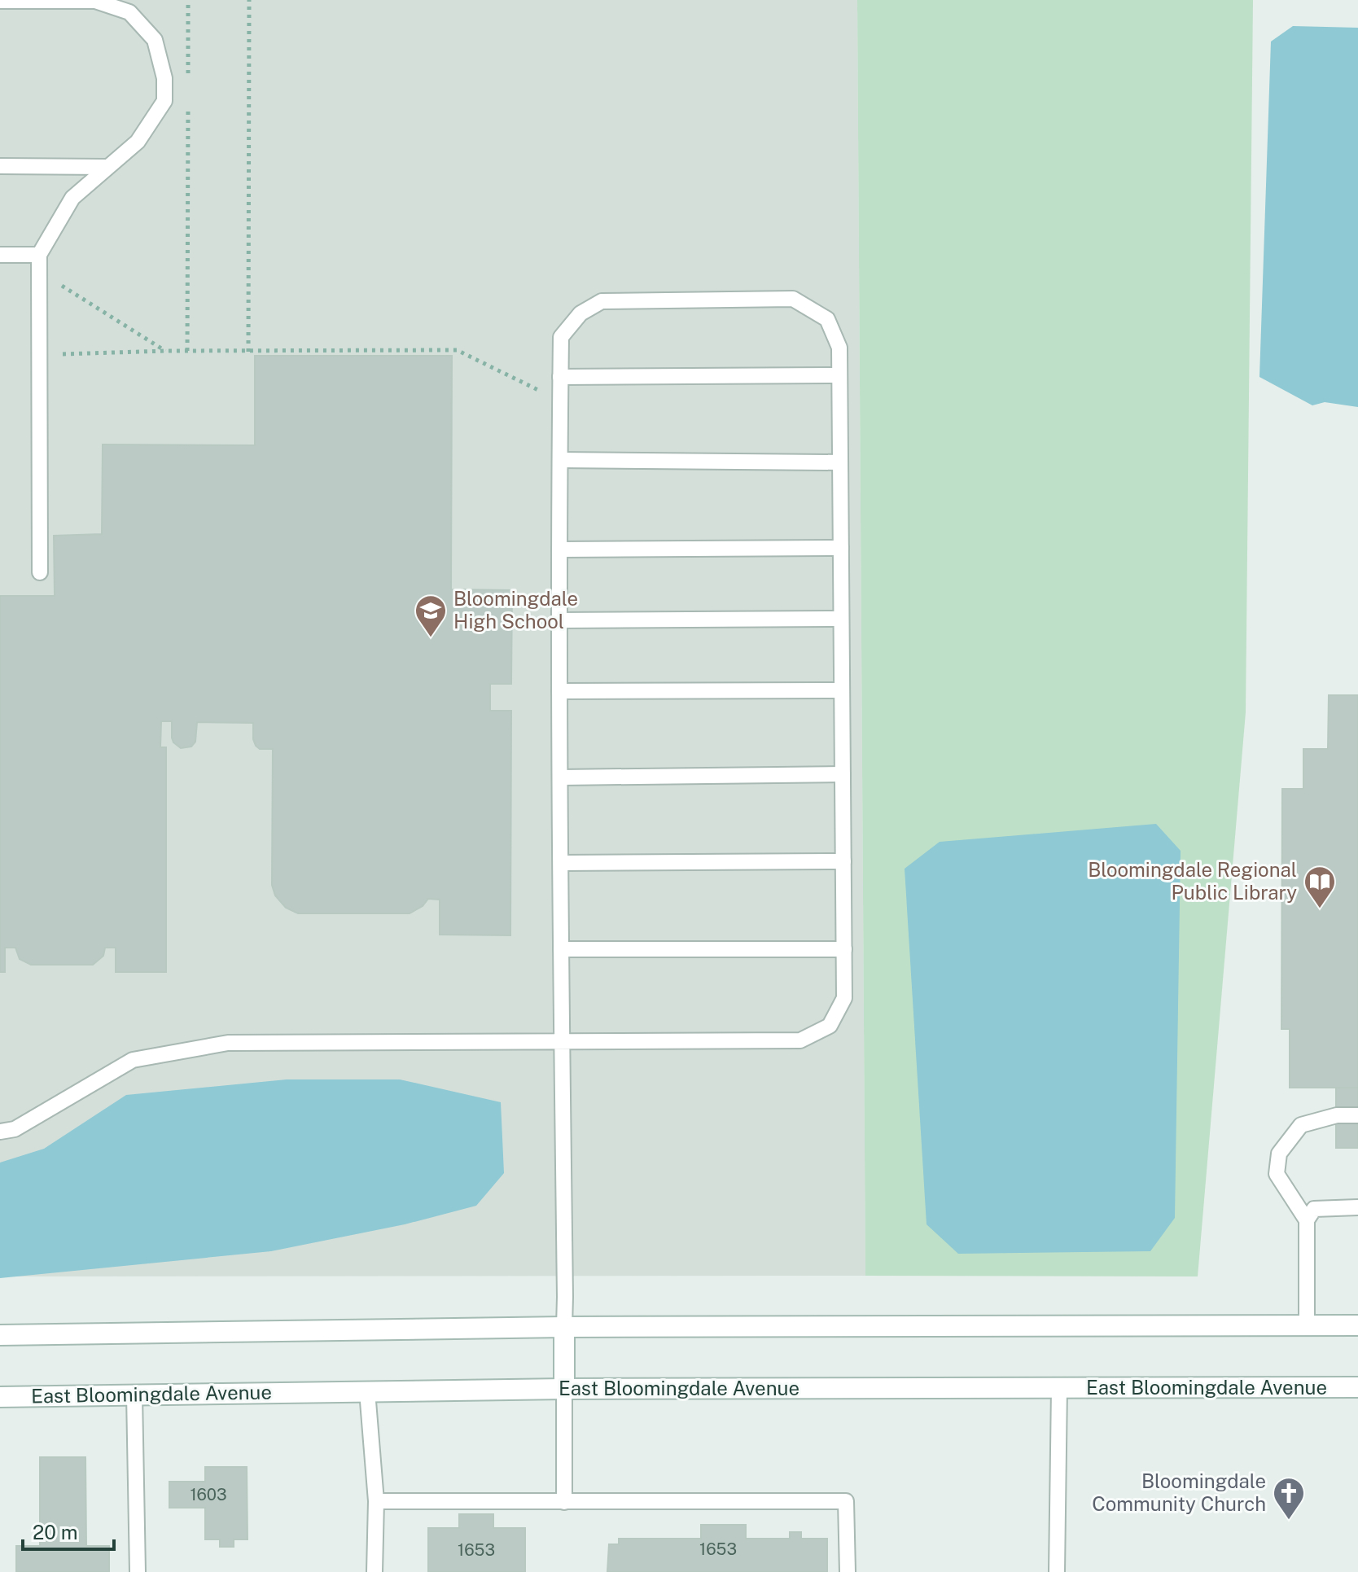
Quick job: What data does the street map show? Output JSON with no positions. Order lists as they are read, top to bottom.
{
  "streets": {
    "main road": ["East Bloomingdale Avenue"]
  },
  "places": {
    "school or university": ["Bloomingdale High School"],
    "library": ["Bloomingdale Regional Public Library"],
    "church": ["Bloomingdale Community Church"]
  },
  "house_numbers": ["1603", "1653", "1653"],
  "scale_bar": "20 m"
}
